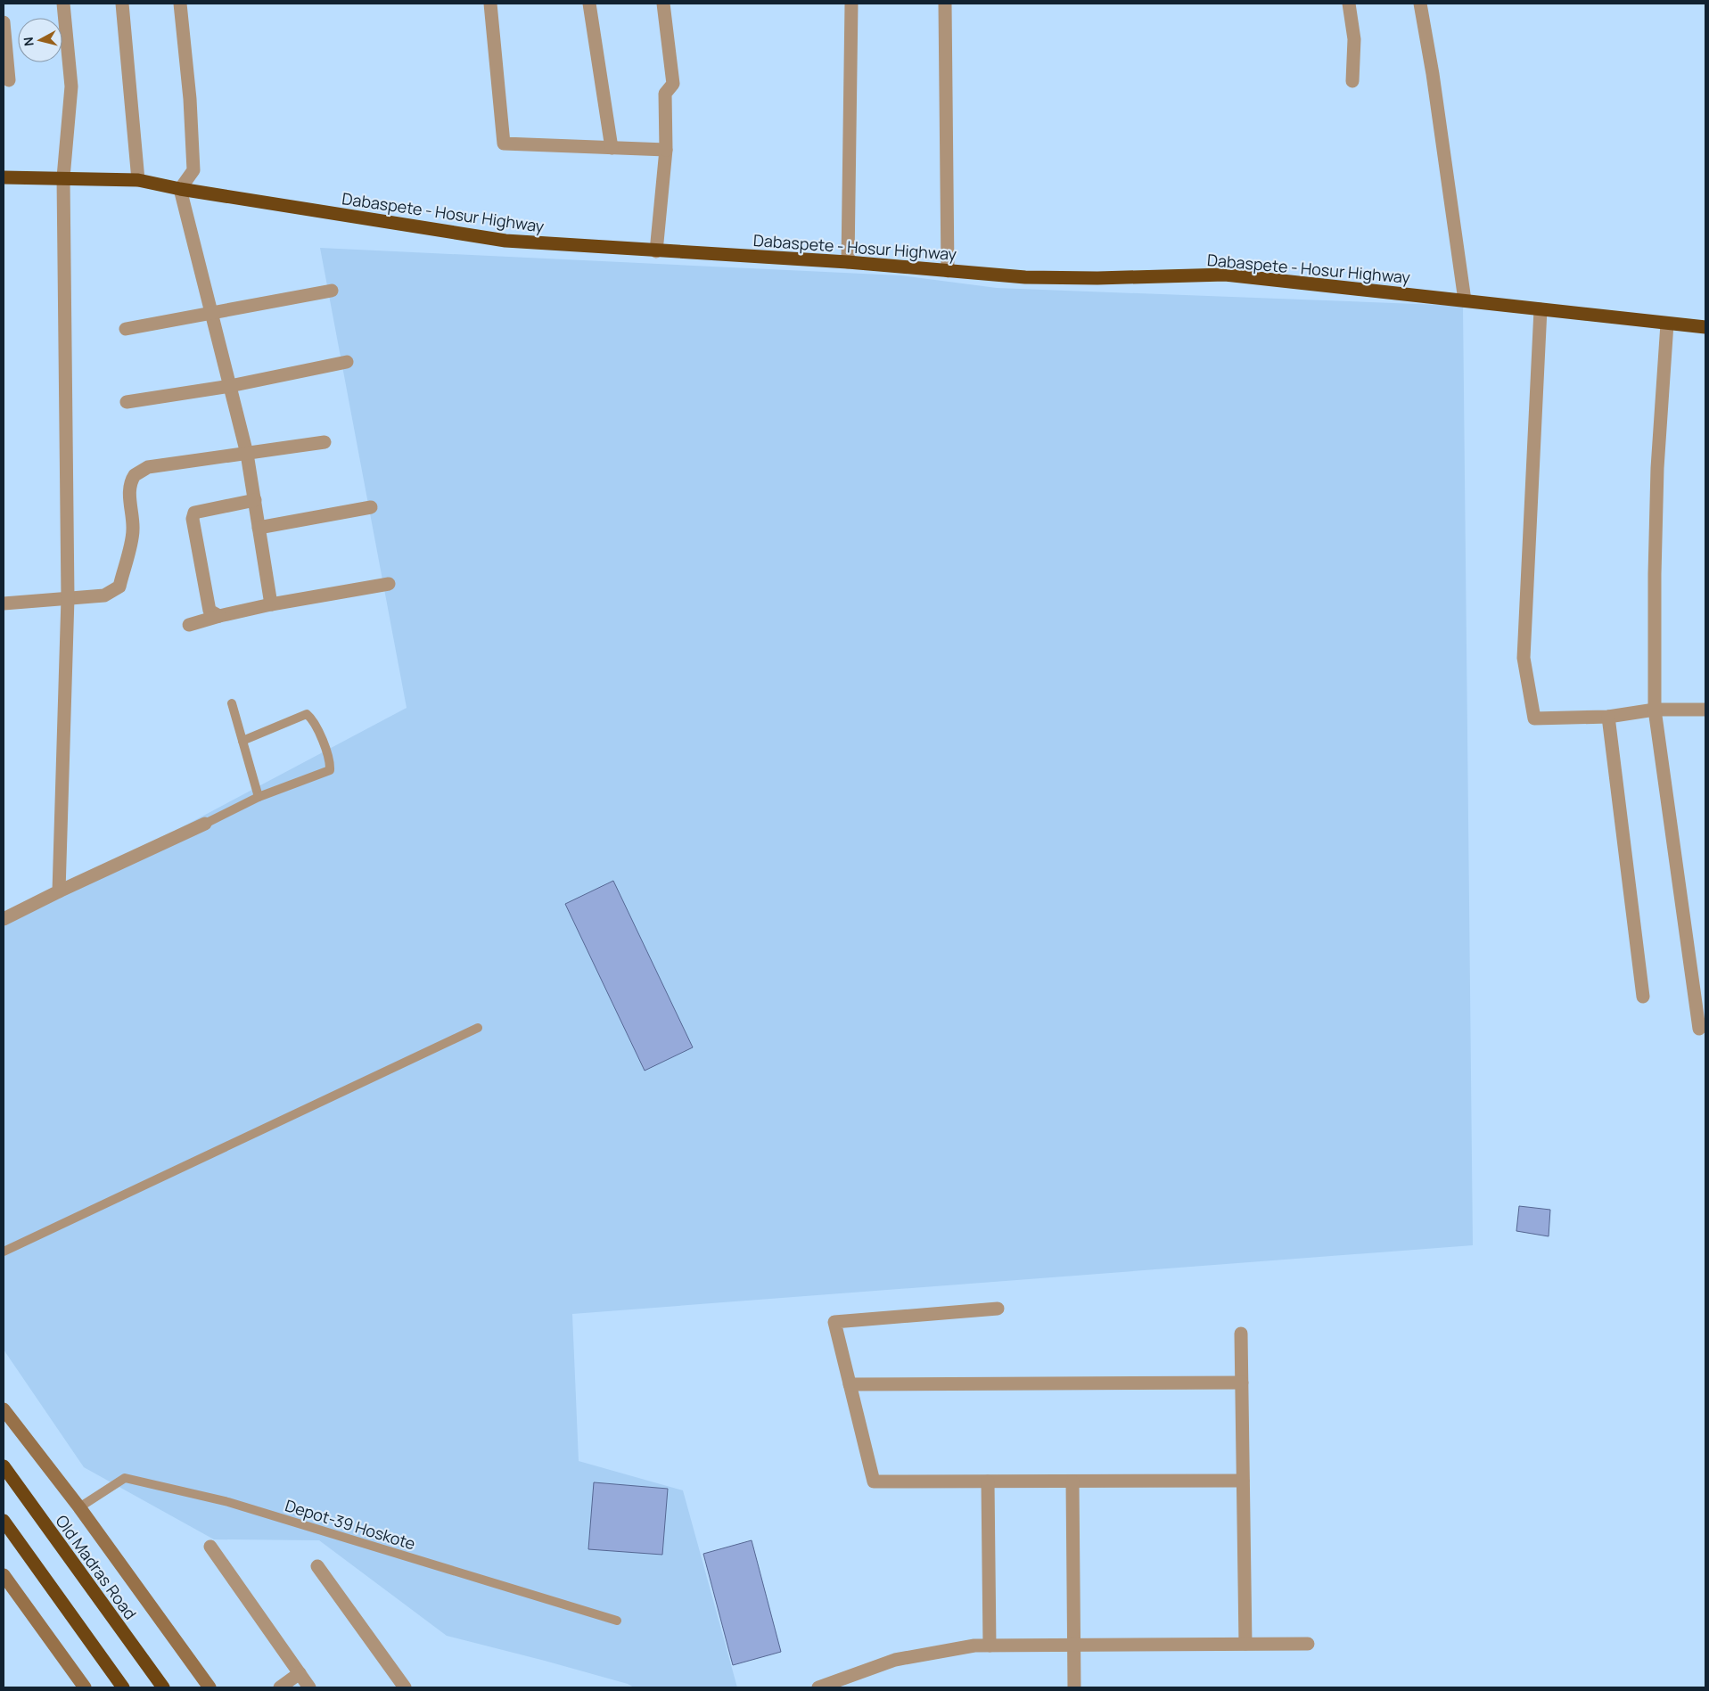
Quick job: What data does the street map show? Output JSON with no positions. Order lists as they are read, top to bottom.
{
  "streets": {
    "highway": ["Dabaspete - Hosur Highway", "Old Madras Road"],
    "lane": ["Depot-39 Hoskote"]
  },
  "north": "left"
}
